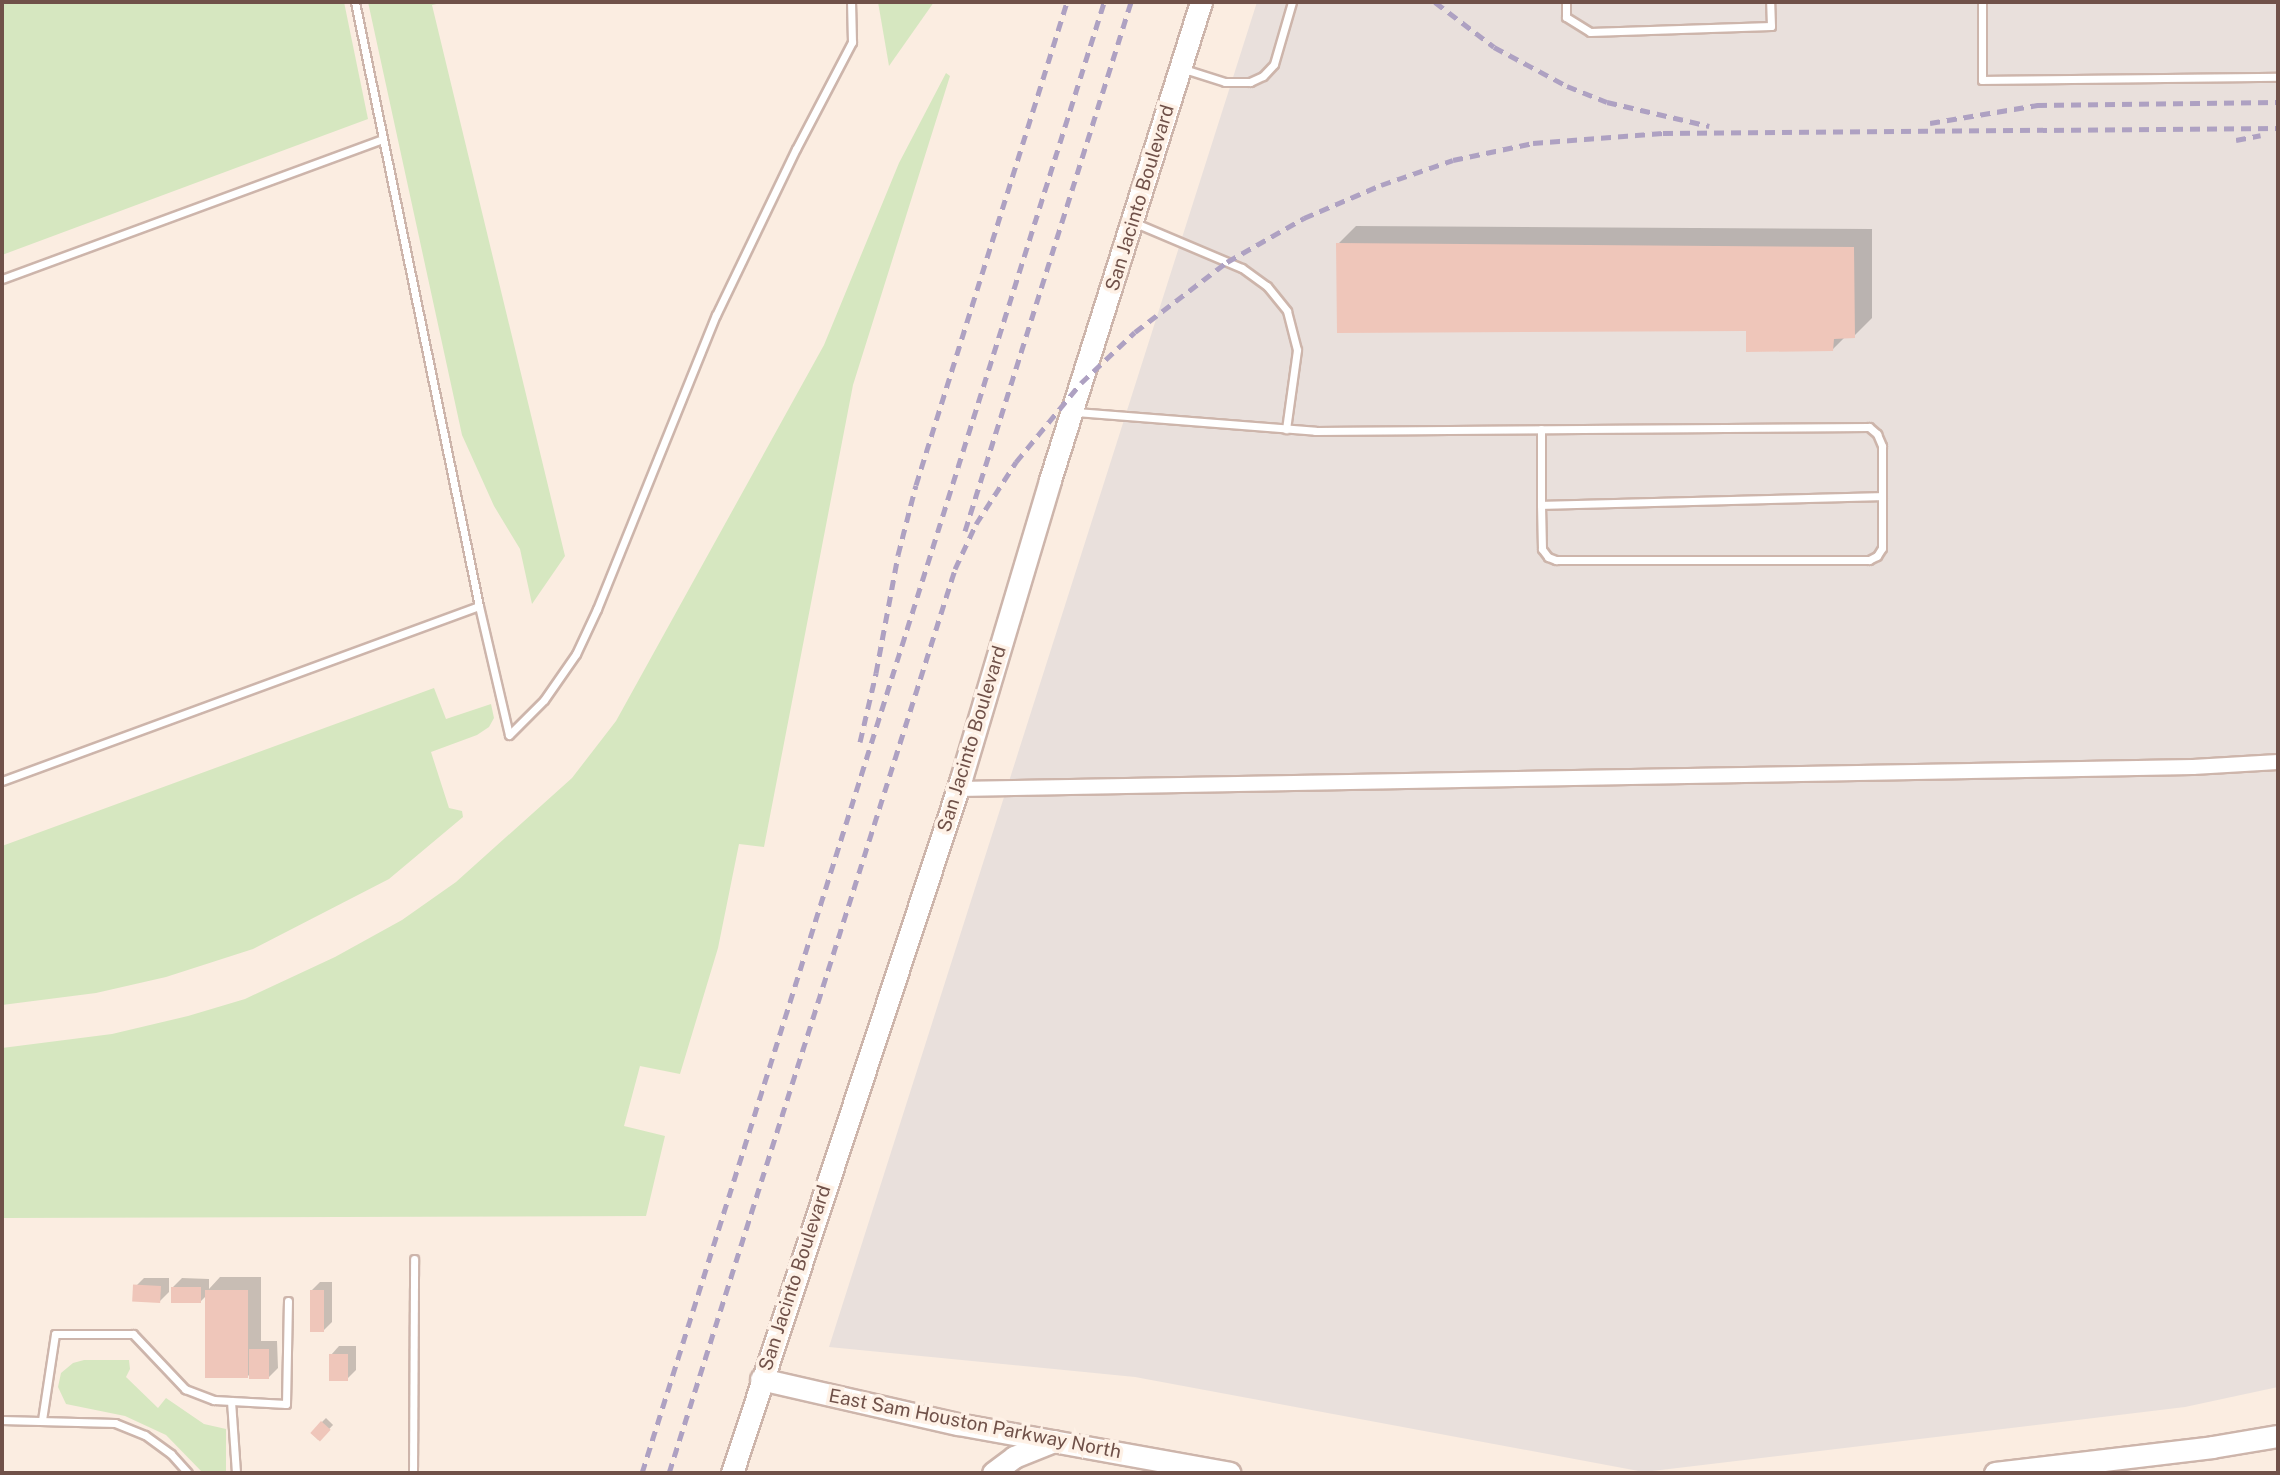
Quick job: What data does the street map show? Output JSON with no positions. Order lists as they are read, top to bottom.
{
  "streets": {
    "main road": ["San Jacinto Boulevard", "East Sam Houston Parkway North"]
  },
  "crossings": [
    ["San Jacinto Boulevard", "East Sam Houston Parkway North"]
  ]
}
